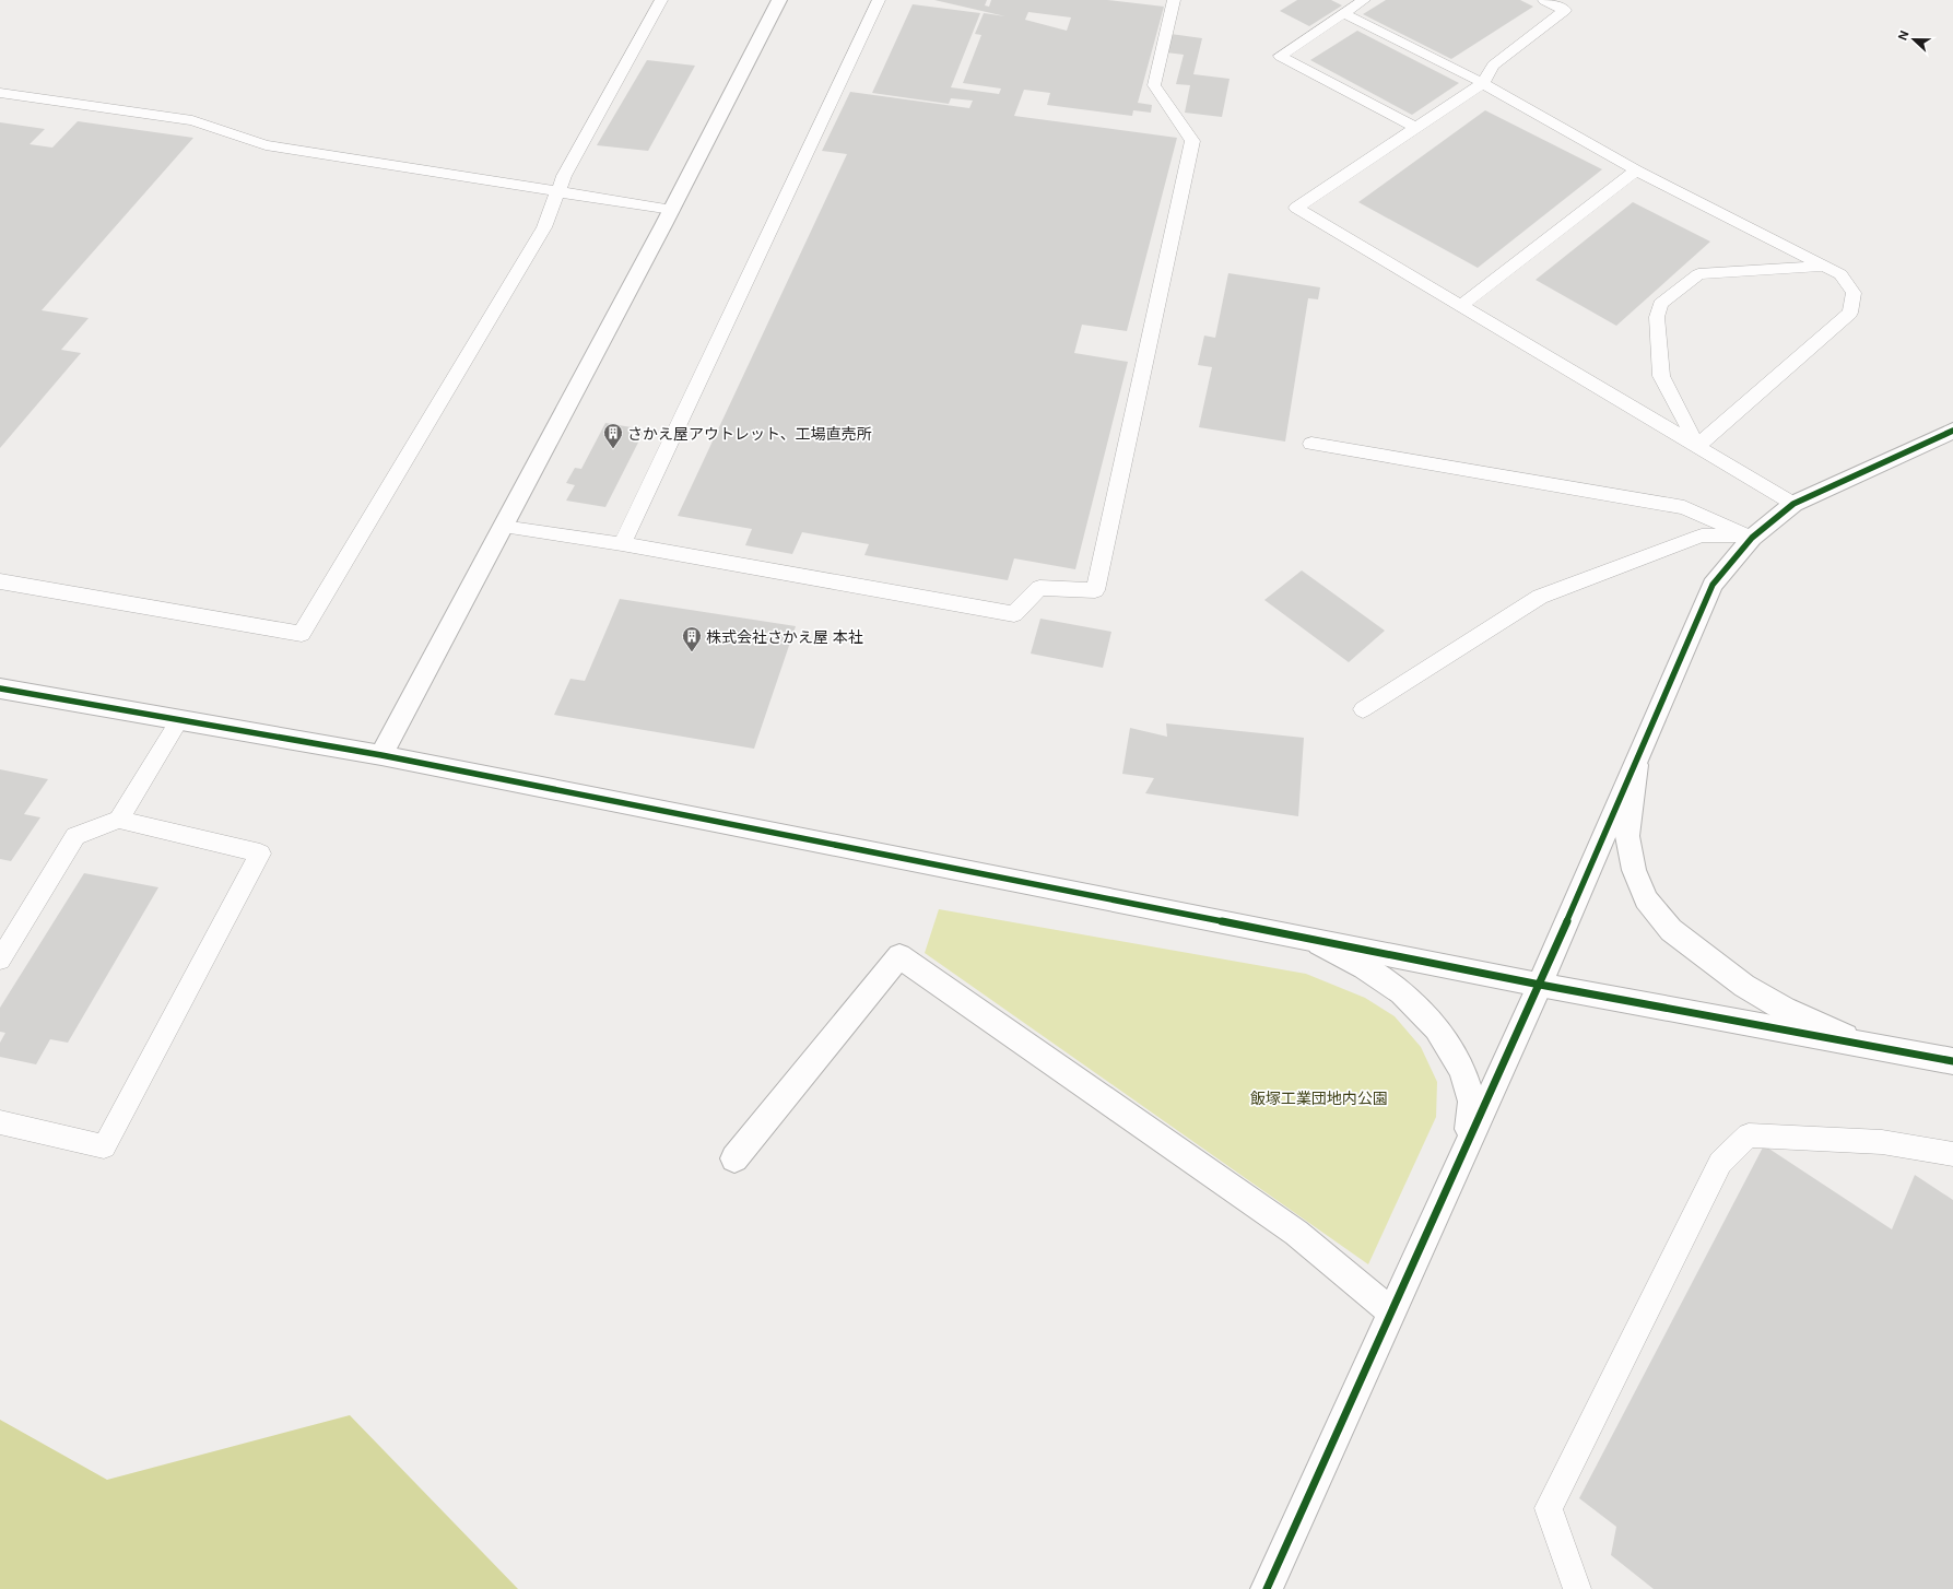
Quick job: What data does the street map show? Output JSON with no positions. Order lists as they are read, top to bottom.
{
  "parks": ["飯塚工業団地内公園"],
  "places": {
    "building": ["さかえ屋アウトレット、工場直売所", "株式会社さかえ屋 本社"]
  },
  "north": "left"
}
